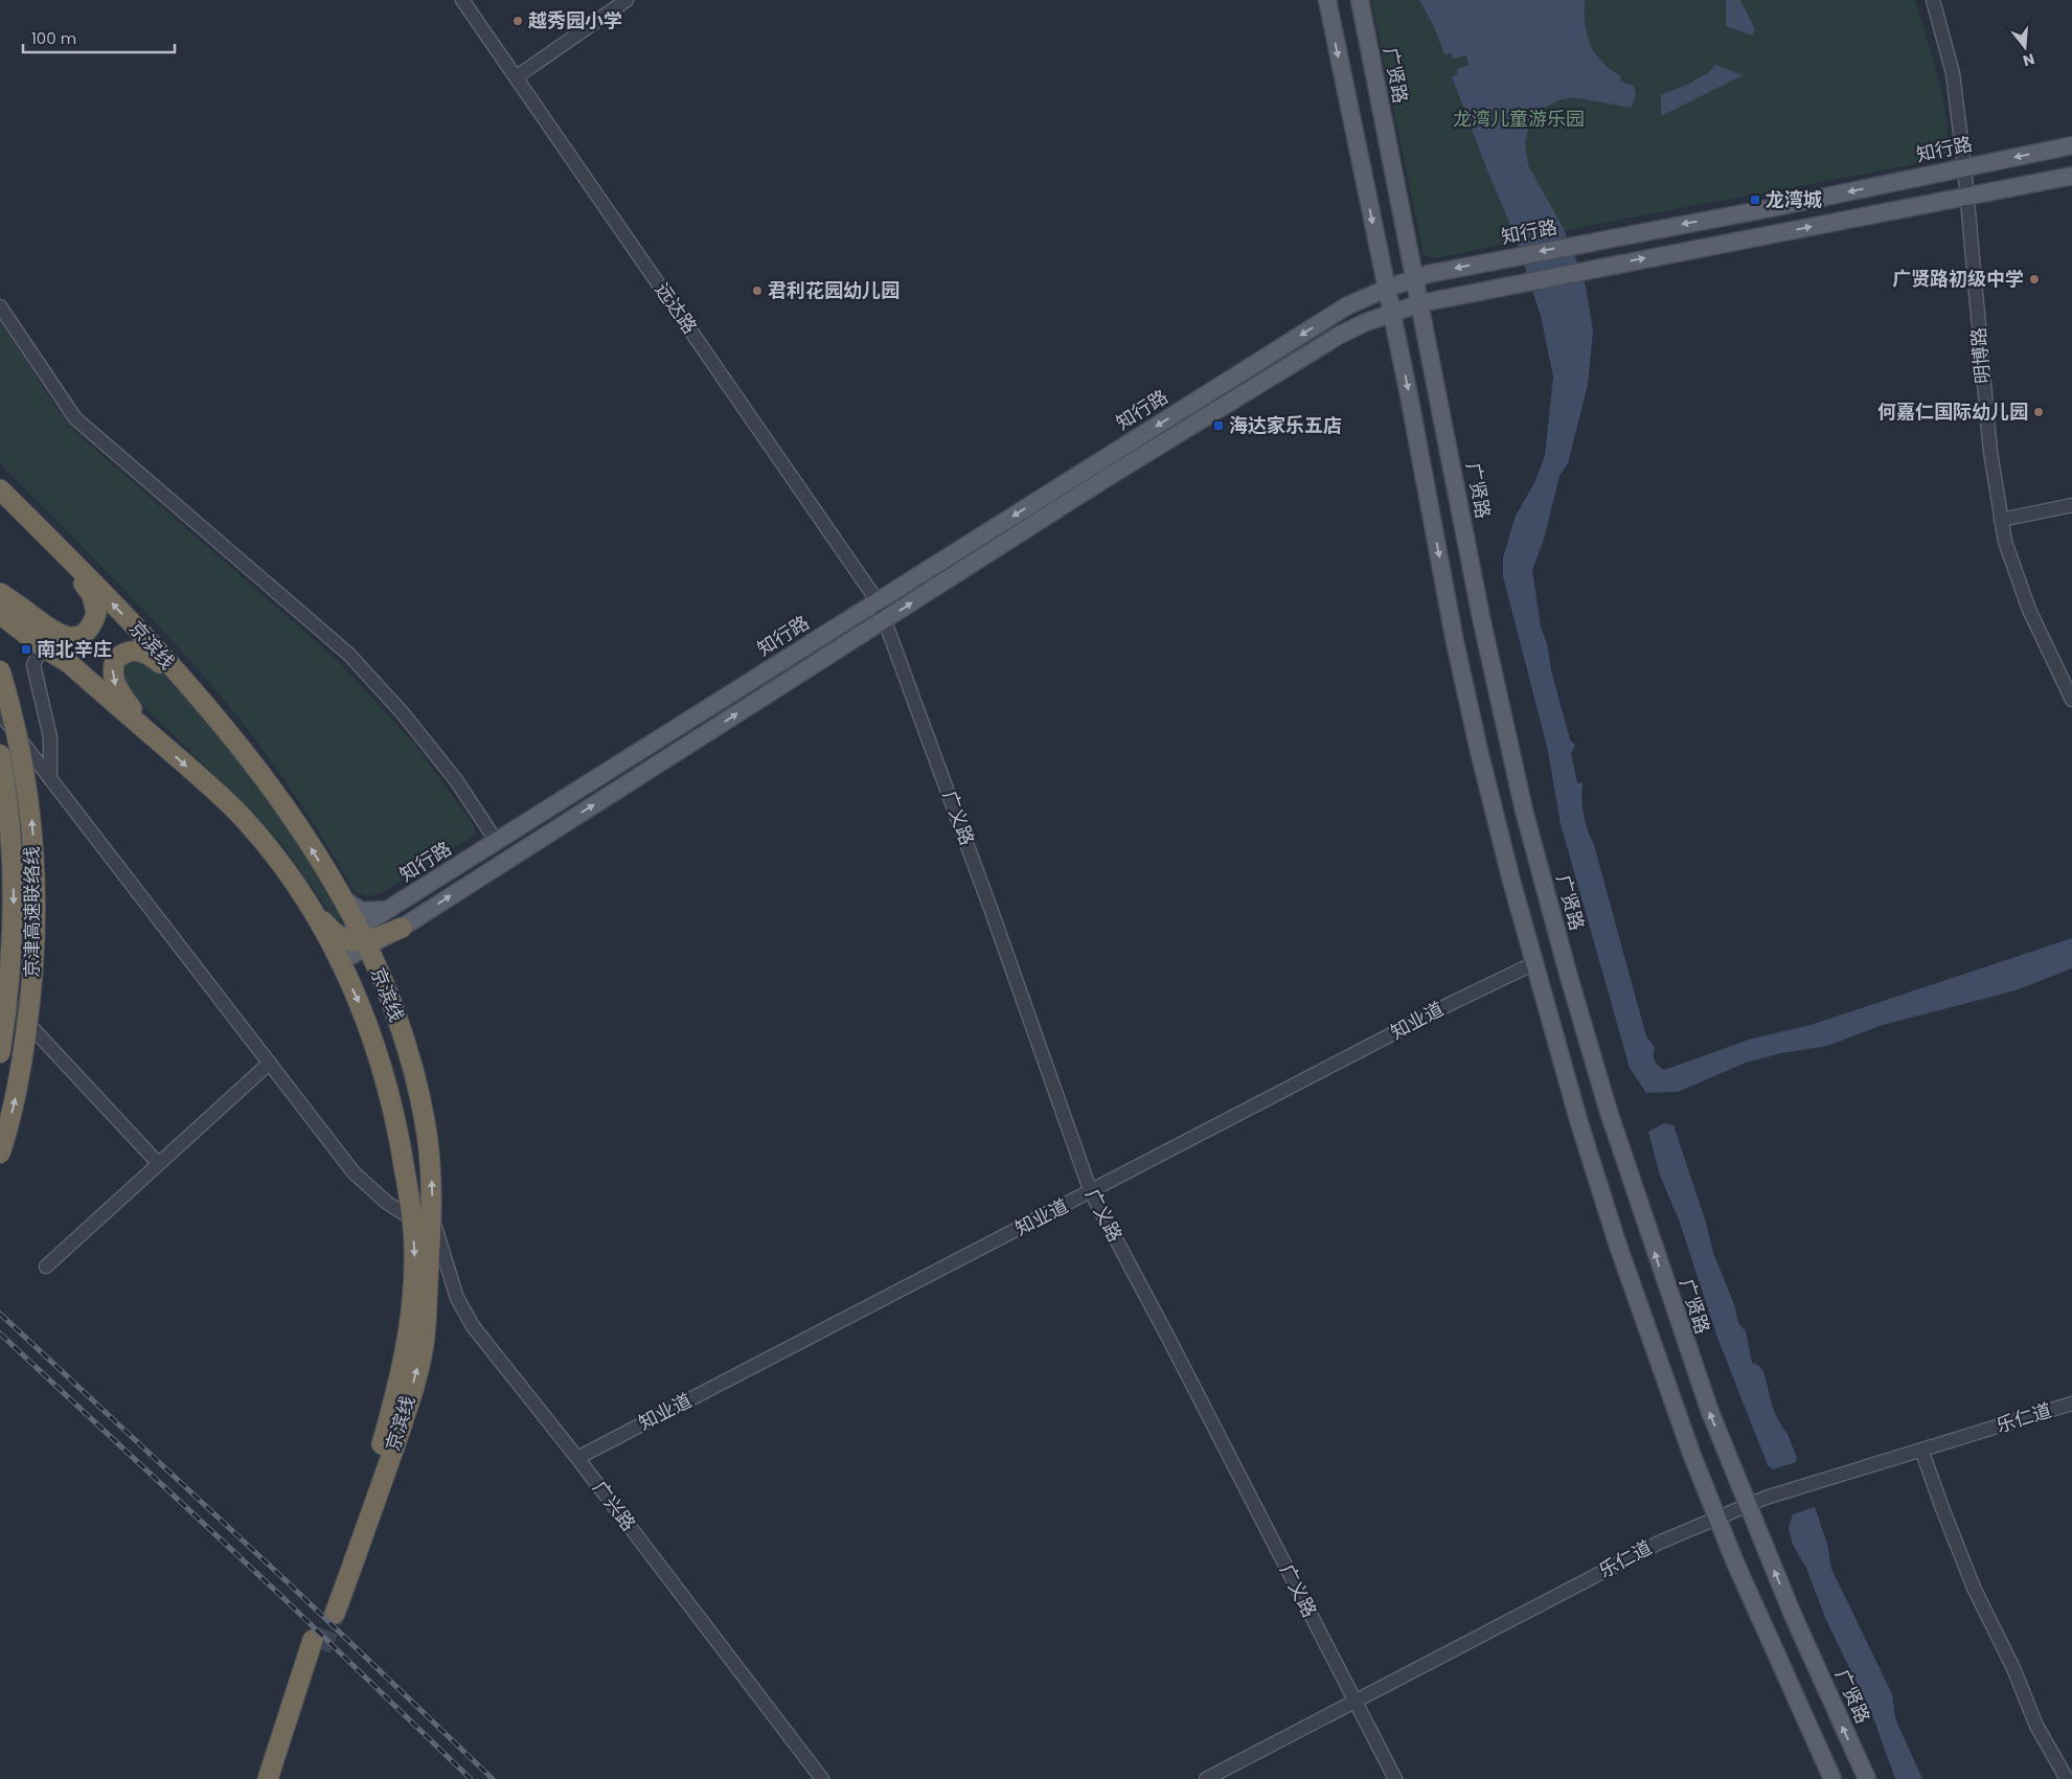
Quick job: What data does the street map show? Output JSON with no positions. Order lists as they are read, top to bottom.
{
  "streets": {
    "highway": ["京滨线", "京津高速联络线"],
    "main road": ["广贤路", "知行路"],
    "street": [
      "远达路",
      "明博路",
      "广义路",
      "知业道",
      "乐仁道",
      "广兴路"
    ]
  },
  "crossings": [
    ["广贤路", "知行路"],
    ["广贤路", "乐仁道"],
    ["知行路", "远达路"],
    ["知行路", "明博路"],
    ["知行路", "京滨线"],
    ["远达路", "广义路"],
    ["京滨线", "广兴路"],
    ["广义路", "知业道"],
    ["广义路", "乐仁道"],
    ["知业道", "广兴路"]
  ],
  "parks": ["龙湾儿童游乐园"],
  "places": {
    "other": [
      "越秀园小学",
      "广贤路初级中学",
      "君利花园幼儿园",
      "何嘉仁国际幼儿园"
    ],
    "transit": ["龙湾城", "海达家乐五店", "南北辛庄"]
  },
  "scale_bar": "100 m",
  "north": "bottom"
}
